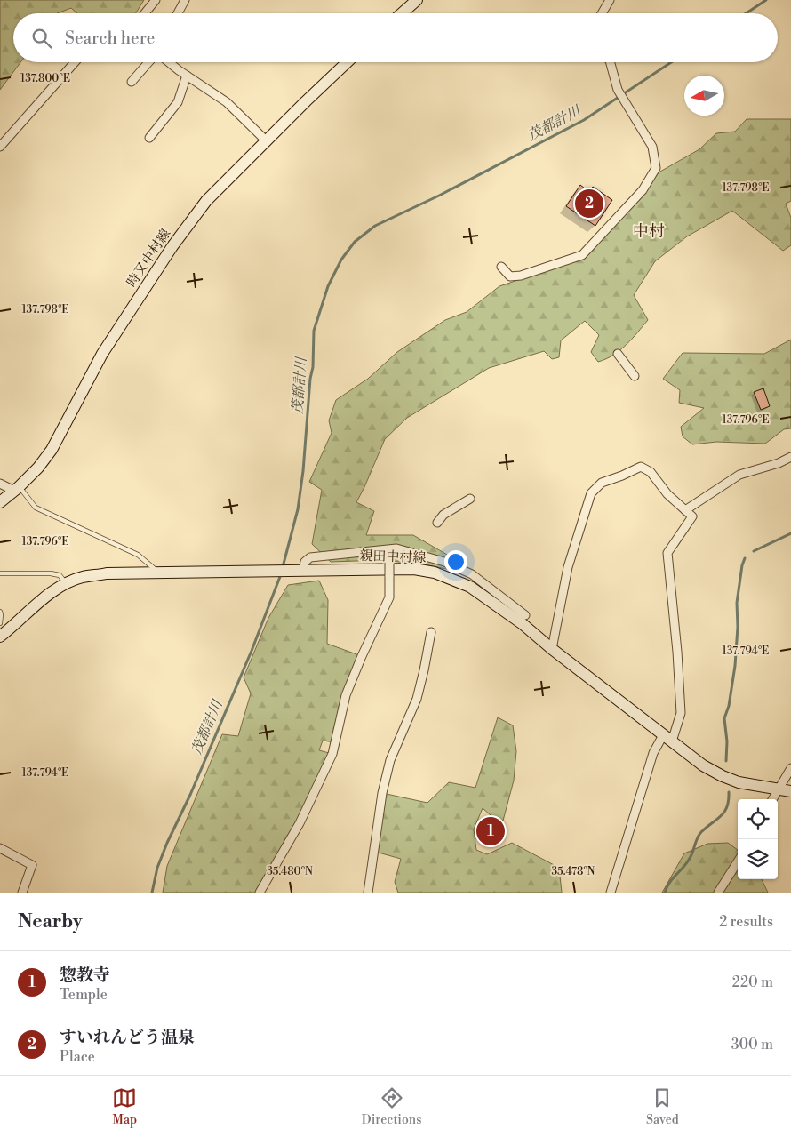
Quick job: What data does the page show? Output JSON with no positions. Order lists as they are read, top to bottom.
{
  "streets": {
    "main road": ["時又中村線", "親田中村線"]
  },
  "districts": ["中村"],
  "water": ["茂都計川"],
  "north": "left",
  "page": {
    "search": "Search here",
    "pins": ["2", "1"],
    "heading": ["Nearby", "2 results"],
    "list": [
      {
        "mark": "1",
        "name": "惣教寺",
        "note": "Temple",
        "value": "220 m"
      },
      {
        "mark": "2",
        "name": "すいれんどう温泉",
        "note": "Place",
        "value": "300 m"
      }
    ],
    "nav": ["Map", "Directions", "Saved"]
  },
  "coordinates": [
    "137.800°E",
    "137.798°E",
    "137.796°E",
    "137.794°E",
    "35.480°N",
    "35.478°N"
  ]
}
